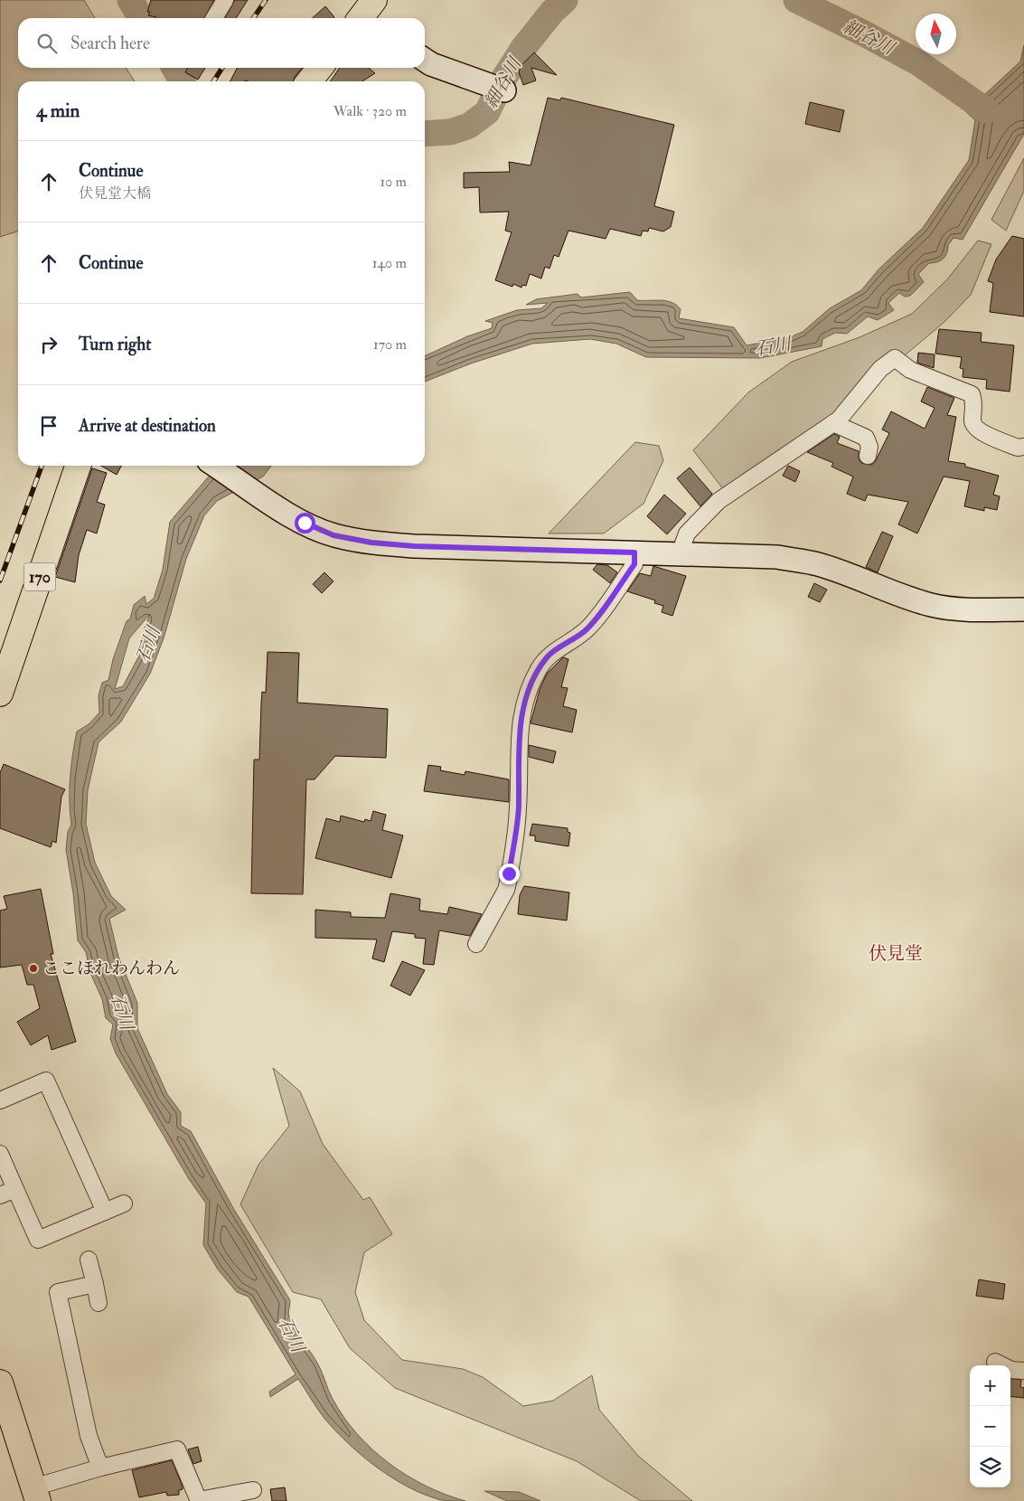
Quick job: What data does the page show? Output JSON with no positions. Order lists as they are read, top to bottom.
{
  "streets": {
    "highway": ["170"]
  },
  "districts": ["伏見堂"],
  "water": ["細谷川", "石川"],
  "places": ["ここほれわんわん"],
  "north": "top",
  "page": {
    "search": "Search here",
    "heading": ["4 min", "Walk · 320 m"],
    "list": [
      ["Continue", "伏見堂大橋", "10 m"],
      ["Continue", "140 m"],
      ["Turn right", "170 m"],
      "Arrive at destination"
    ],
    "map_buttons": ["+", "−"]
  }
}
